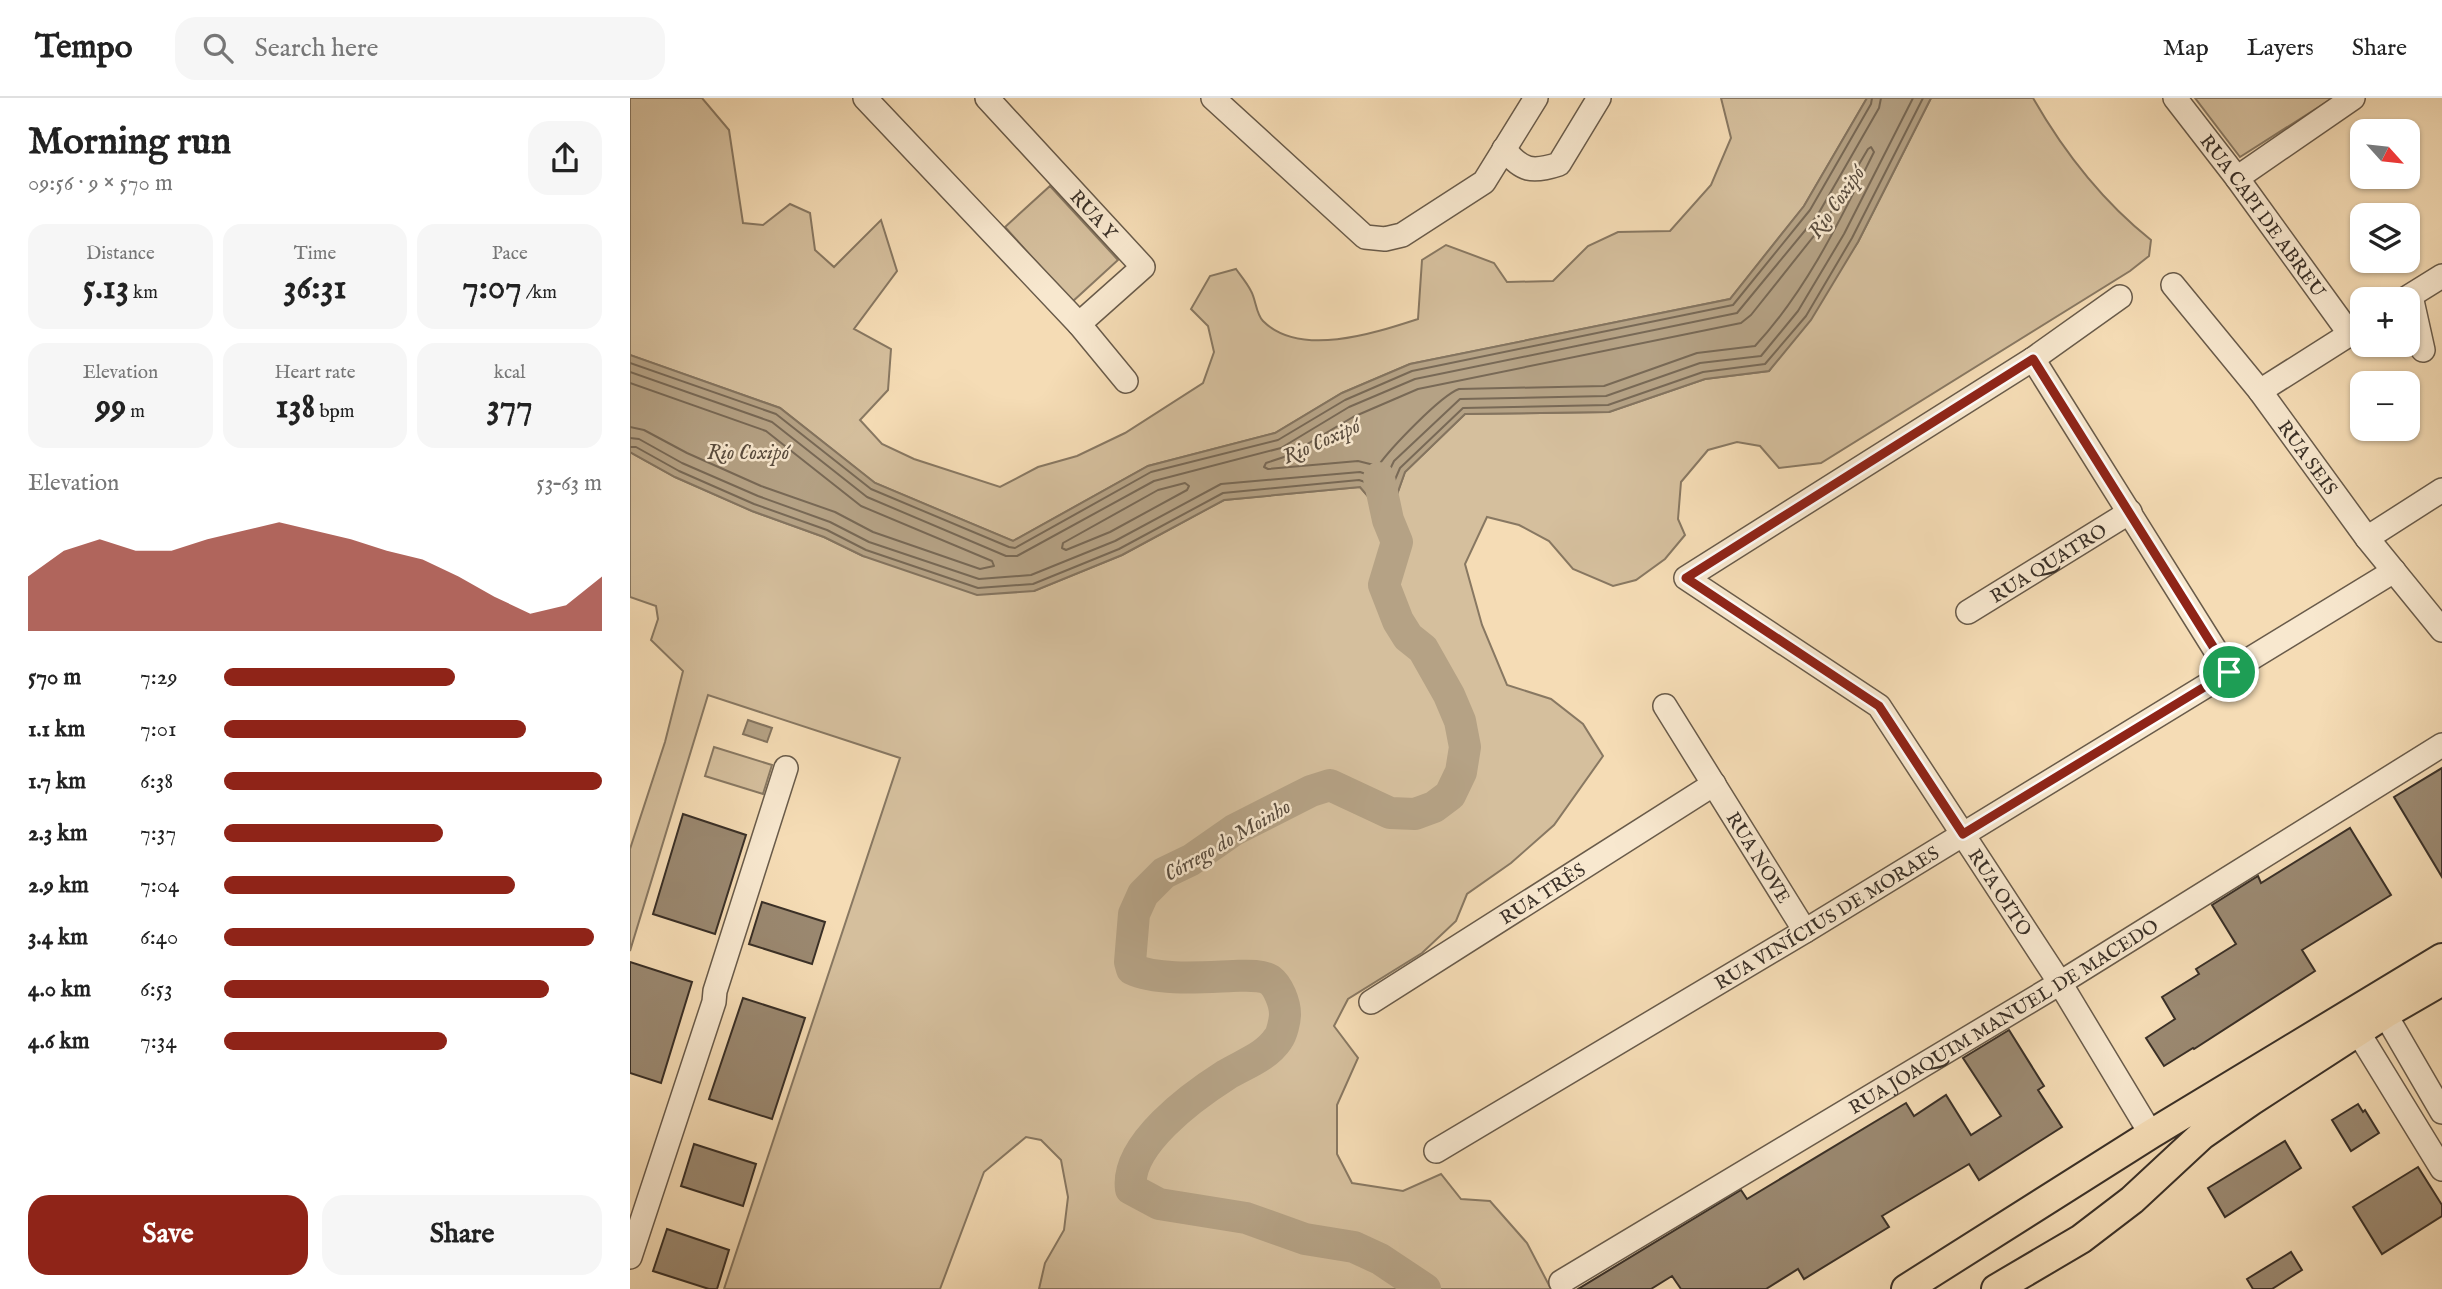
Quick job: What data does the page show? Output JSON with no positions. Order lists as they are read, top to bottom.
{
  "streets": {
    "street": [
      "RUA Y",
      "RUA CAPI DE ABREU",
      "RUA SEIS",
      "RUA QUATRO",
      "RUA NOVE",
      "RUA OITO",
      "RUA TRÊS",
      "RUA VINÍCIUS DE MORAES",
      "RUA JOAQUIM MANUEL DE MACEDO"
    ]
  },
  "crossings": [
    ["RUA SEIS", "RUA VINÍCIUS DE MORAES"],
    ["RUA NOVE", "RUA TRÊS"],
    ["RUA NOVE", "RUA VINÍCIUS DE MORAES"],
    ["RUA OITO", "RUA VINÍCIUS DE MORAES"],
    ["RUA OITO", "RUA JOAQUIM MANUEL DE MACEDO"]
  ],
  "water": ["Rio Coxipó", "Córrego do Moinho"],
  "north": "bottom right",
  "page": {
    "header": "Tempo",
    "search": "Search here",
    "nav": ["Map", "Layers", "Share"],
    "heading": ["Morning run", "09:56 · 9 × 570 m"],
    "map_buttons": ["+", "−"],
    "stats": [
      ["Distance", "5.13 km"],
      ["Time", "36:31"],
      ["Pace", "7:07 /km"],
      ["Elevation", "99 m"],
      ["Heart rate", "138 bpm"],
      ["kcal", "377"]
    ],
    "chart": ["Elevation", "53–63 m"],
    "list": [
      {
        "name": "570 m",
        "note": "7:29"
      },
      {
        "name": "1.1 km",
        "note": "7:01"
      },
      {
        "name": "1.7 km",
        "note": "6:38"
      },
      {
        "name": "2.3 km",
        "note": "7:37"
      },
      {
        "name": "2.9 km",
        "note": "7:04"
      },
      {
        "name": "3.4 km",
        "note": "6:40"
      },
      {
        "name": "4.0 km",
        "note": "6:53"
      },
      {
        "name": "4.6 km",
        "note": "7:34"
      }
    ],
    "buttons": ["Save", "Share"]
  }
}
